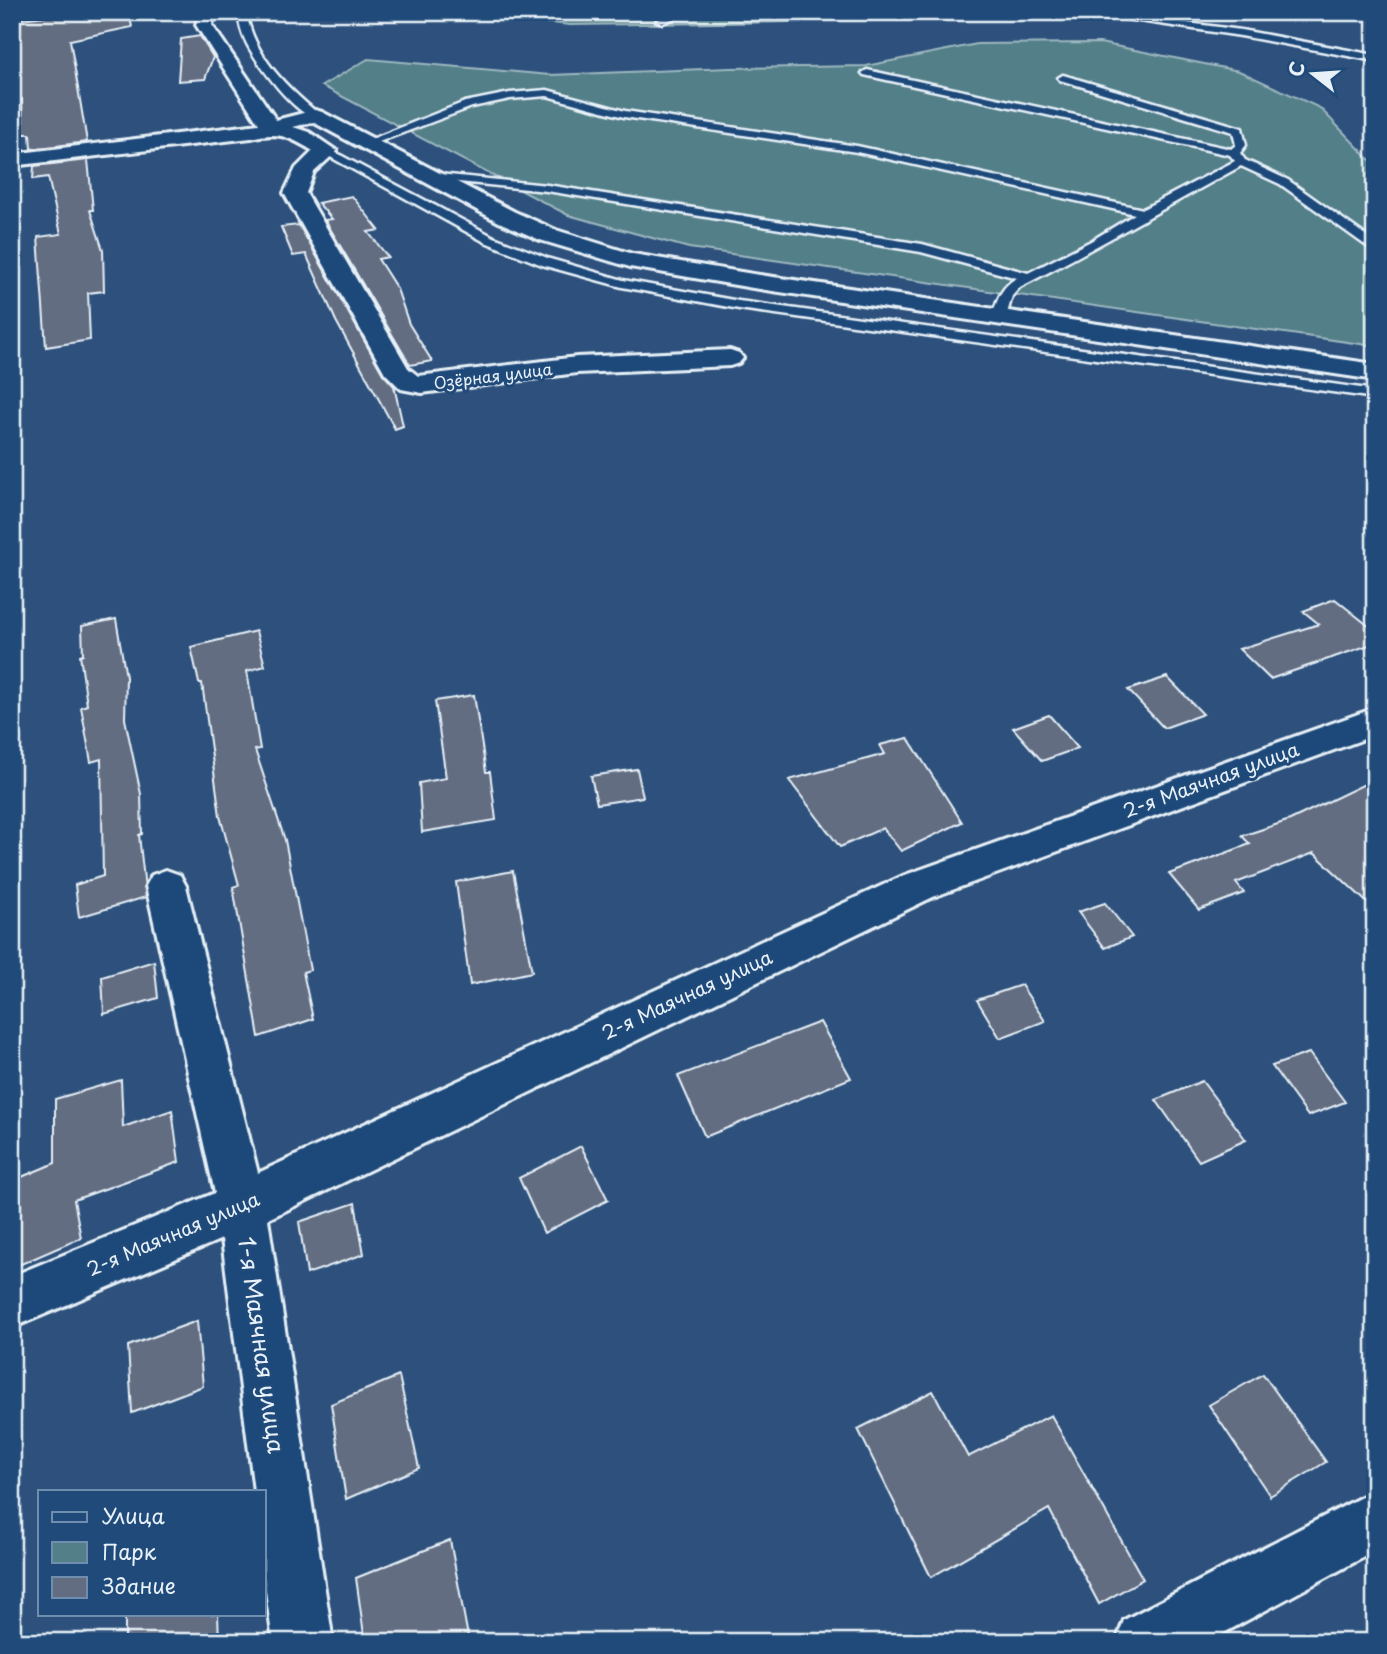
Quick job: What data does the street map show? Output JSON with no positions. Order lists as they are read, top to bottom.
{
  "streets": {
    "street": ["Озёрная улица", "2-я Маячная улица", "1-я Маячная улица"]
  },
  "crossings": [
    ["2-я Маячная улица", "1-я Маячная улица"]
  ],
  "legend": ["Улица", "Парк", "Здание"],
  "north": "left"
}
